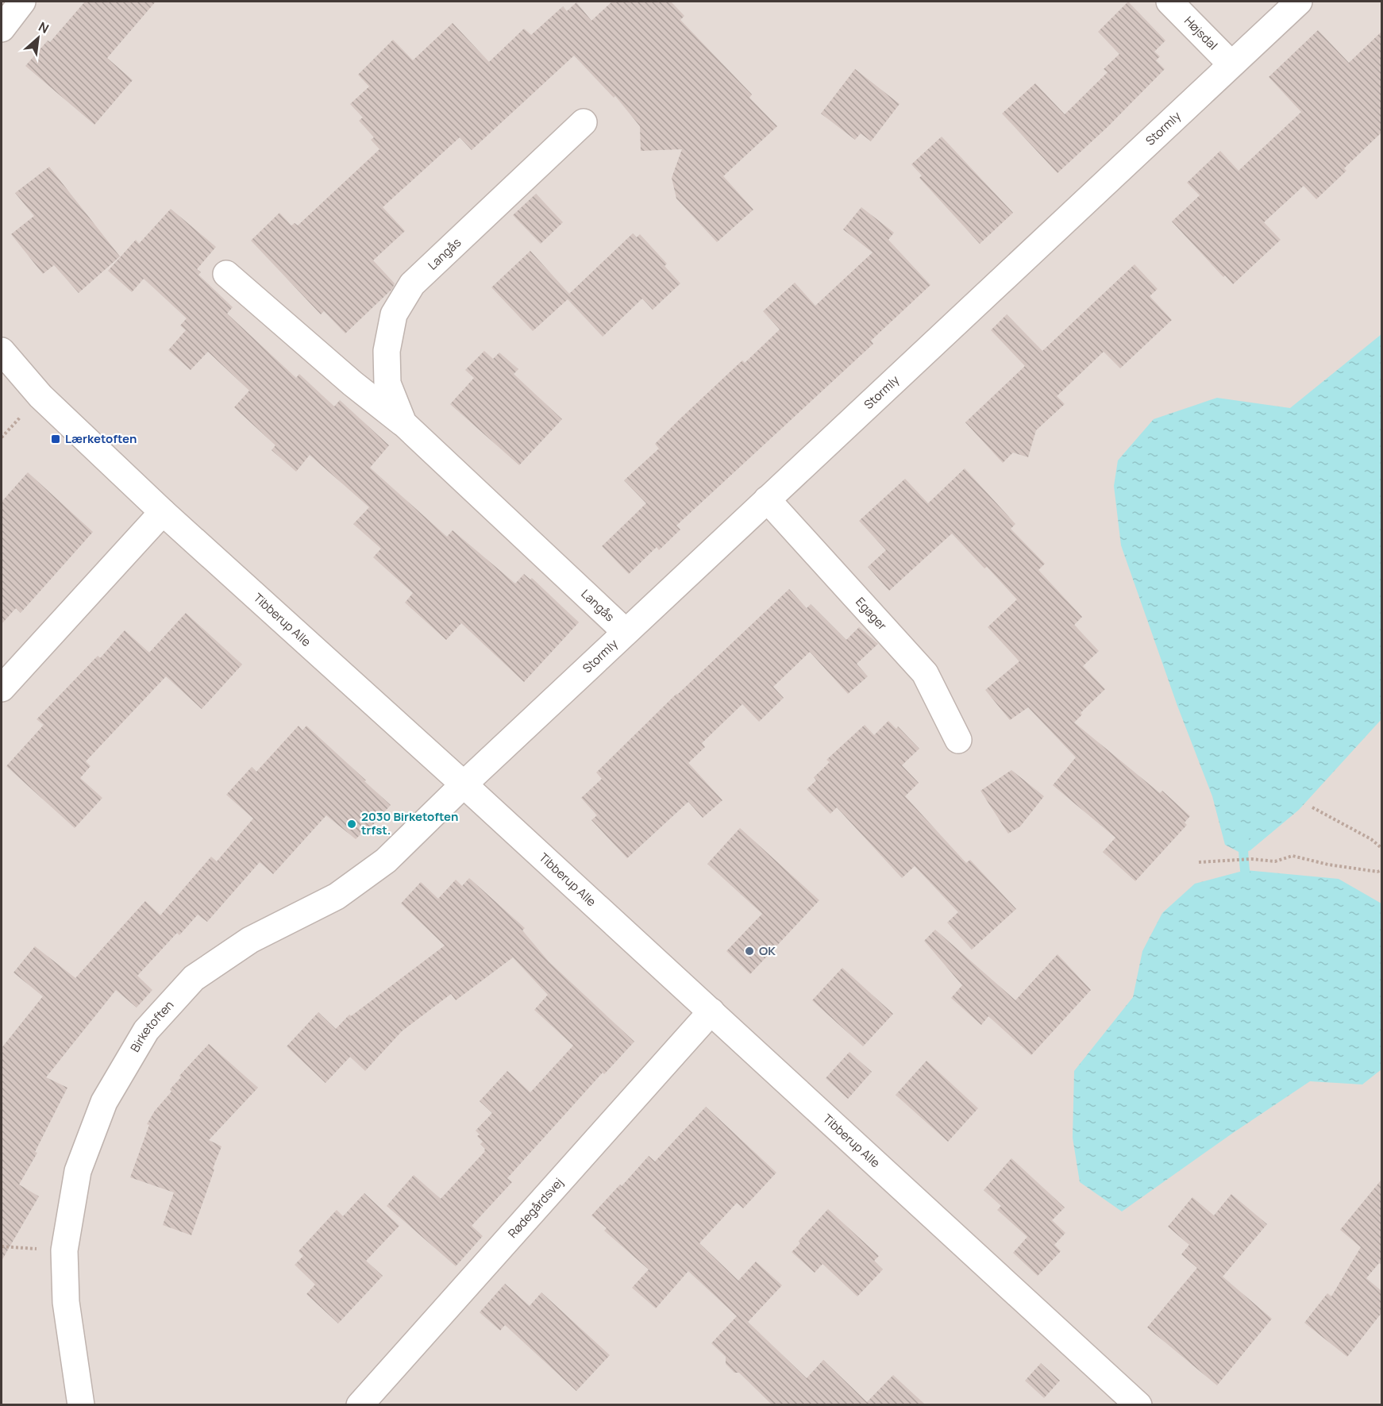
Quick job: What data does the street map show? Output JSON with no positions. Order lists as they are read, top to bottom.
{
  "streets": {
    "street": [
      "Højsdal",
      "Stormly",
      "Langås",
      "Egager",
      "Tibberup Alle",
      "Birketoften",
      "Rødegårdsvej"
    ]
  },
  "crossings": [
    ["Højsdal", "Stormly"],
    ["Stormly", "Langås"],
    ["Stormly", "Egager"],
    ["Stormly", "Tibberup Alle"],
    ["Stormly", "Birketoften"],
    ["Tibberup Alle", "Birketoften"],
    ["Tibberup Alle", "Rødegårdsvej"]
  ],
  "places": {
    "transit": ["Lærketoften"],
    "other": ["2030 Birketoften trfst.", "OK"]
  },
  "north": "top right"
}
